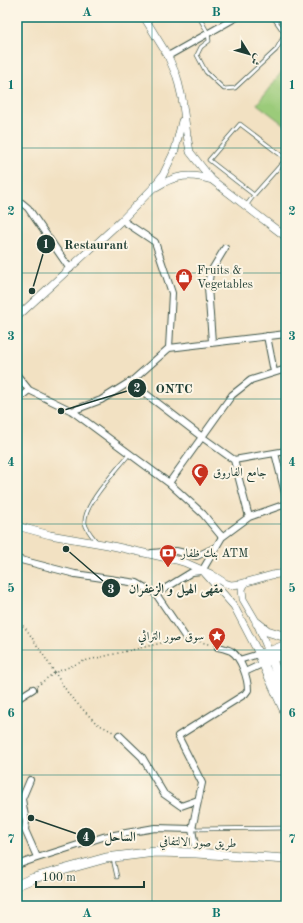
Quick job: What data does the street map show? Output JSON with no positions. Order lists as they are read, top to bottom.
{
  "streets": {
    "main road": ["طريق صور الالتفافي"]
  },
  "places": {
    "other": [
      "Restaurant",
      "ONTC",
      "مقهى الهيل و الزعفران",
      "الساحل"
    ],
    "shop": ["Fruits & Vegetables"],
    "mosque": ["جامع الفاروق"],
    "bank": ["بنك ظفار ATM"],
    "place": ["سوق صور التراثي"]
  },
  "scale_bar": "100 m",
  "north": "bottom right",
  "grid": {
    "columns": ["A", "B"],
    "rows": [
      "1",
      "2",
      "3",
      "4",
      "5",
      "6",
      "7"
    ]
  }
}
